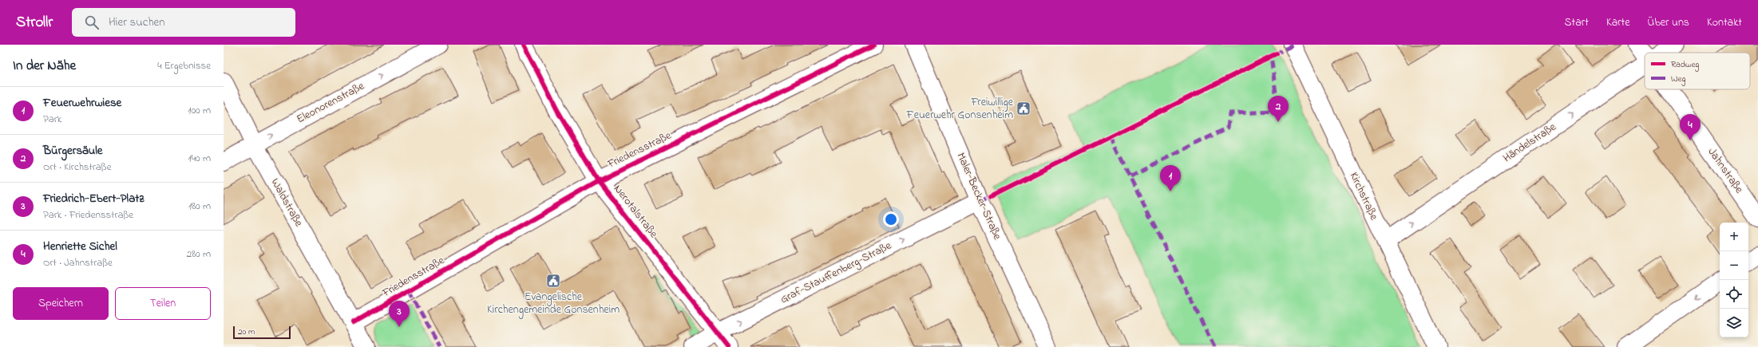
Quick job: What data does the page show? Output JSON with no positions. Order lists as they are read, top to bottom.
{
  "streets": {
    "street": [
      "Eleonorenstraße",
      "Händelstraße",
      "Friedensstraße",
      "Jahnstraße",
      "Maler-Becker-Straße",
      "Kirchstraße",
      "Waldstraße",
      "Nerotalstraße",
      "Graf-Stauffenberg-Straße"
    ]
  },
  "crossings": [
    ["Eleonorenstraße", "Waldstraße"],
    ["Händelstraße", "Kirchstraße"],
    ["Friedensstraße", "Waldstraße"],
    ["Friedensstraße", "Nerotalstraße"],
    ["Maler-Becker-Straße", "Graf-Stauffenberg-Straße"],
    ["Nerotalstraße", "Graf-Stauffenberg-Straße"]
  ],
  "one_way": ["Eleonorenstraße", "Händelstraße", "Graf-Stauffenberg-Straße"],
  "places": {
    "public building": ["Freiwillige Feuerwehr Gonsenheim", "Evangelische Kirchengemeinde Gonsenheim"]
  },
  "legend": ["Radweg", "Weg"],
  "scale_bar": "20 m",
  "page": {
    "header": "Strollr",
    "search": "Hier suchen",
    "nav": [
      "Start",
      "Karte",
      "Über uns",
      "Kontakt"
    ],
    "heading": ["In der Nähe", "4 Ergebnisse"],
    "list": [
      {
        "mark": "1",
        "name": "Feuerwehrwiese",
        "note": "Park",
        "value": "100 m"
      },
      {
        "mark": "2",
        "name": "Bürgersäule",
        "note": "Ort · Kirchstraße",
        "value": "140 m"
      },
      {
        "mark": "3",
        "name": "Friedrich-Ebert-Platz",
        "note": "Park · Friedensstraße",
        "value": "180 m"
      },
      {
        "mark": "4",
        "name": "Henriette Sichel",
        "note": "Ort · Jahnstraße",
        "value": "280 m"
      }
    ],
    "pins": [
      "2",
      "4",
      "1",
      "3"
    ],
    "map_buttons": ["+", "−"],
    "buttons": ["Speichern", "Teilen"],
    "scale": "20 m"
  }
}
